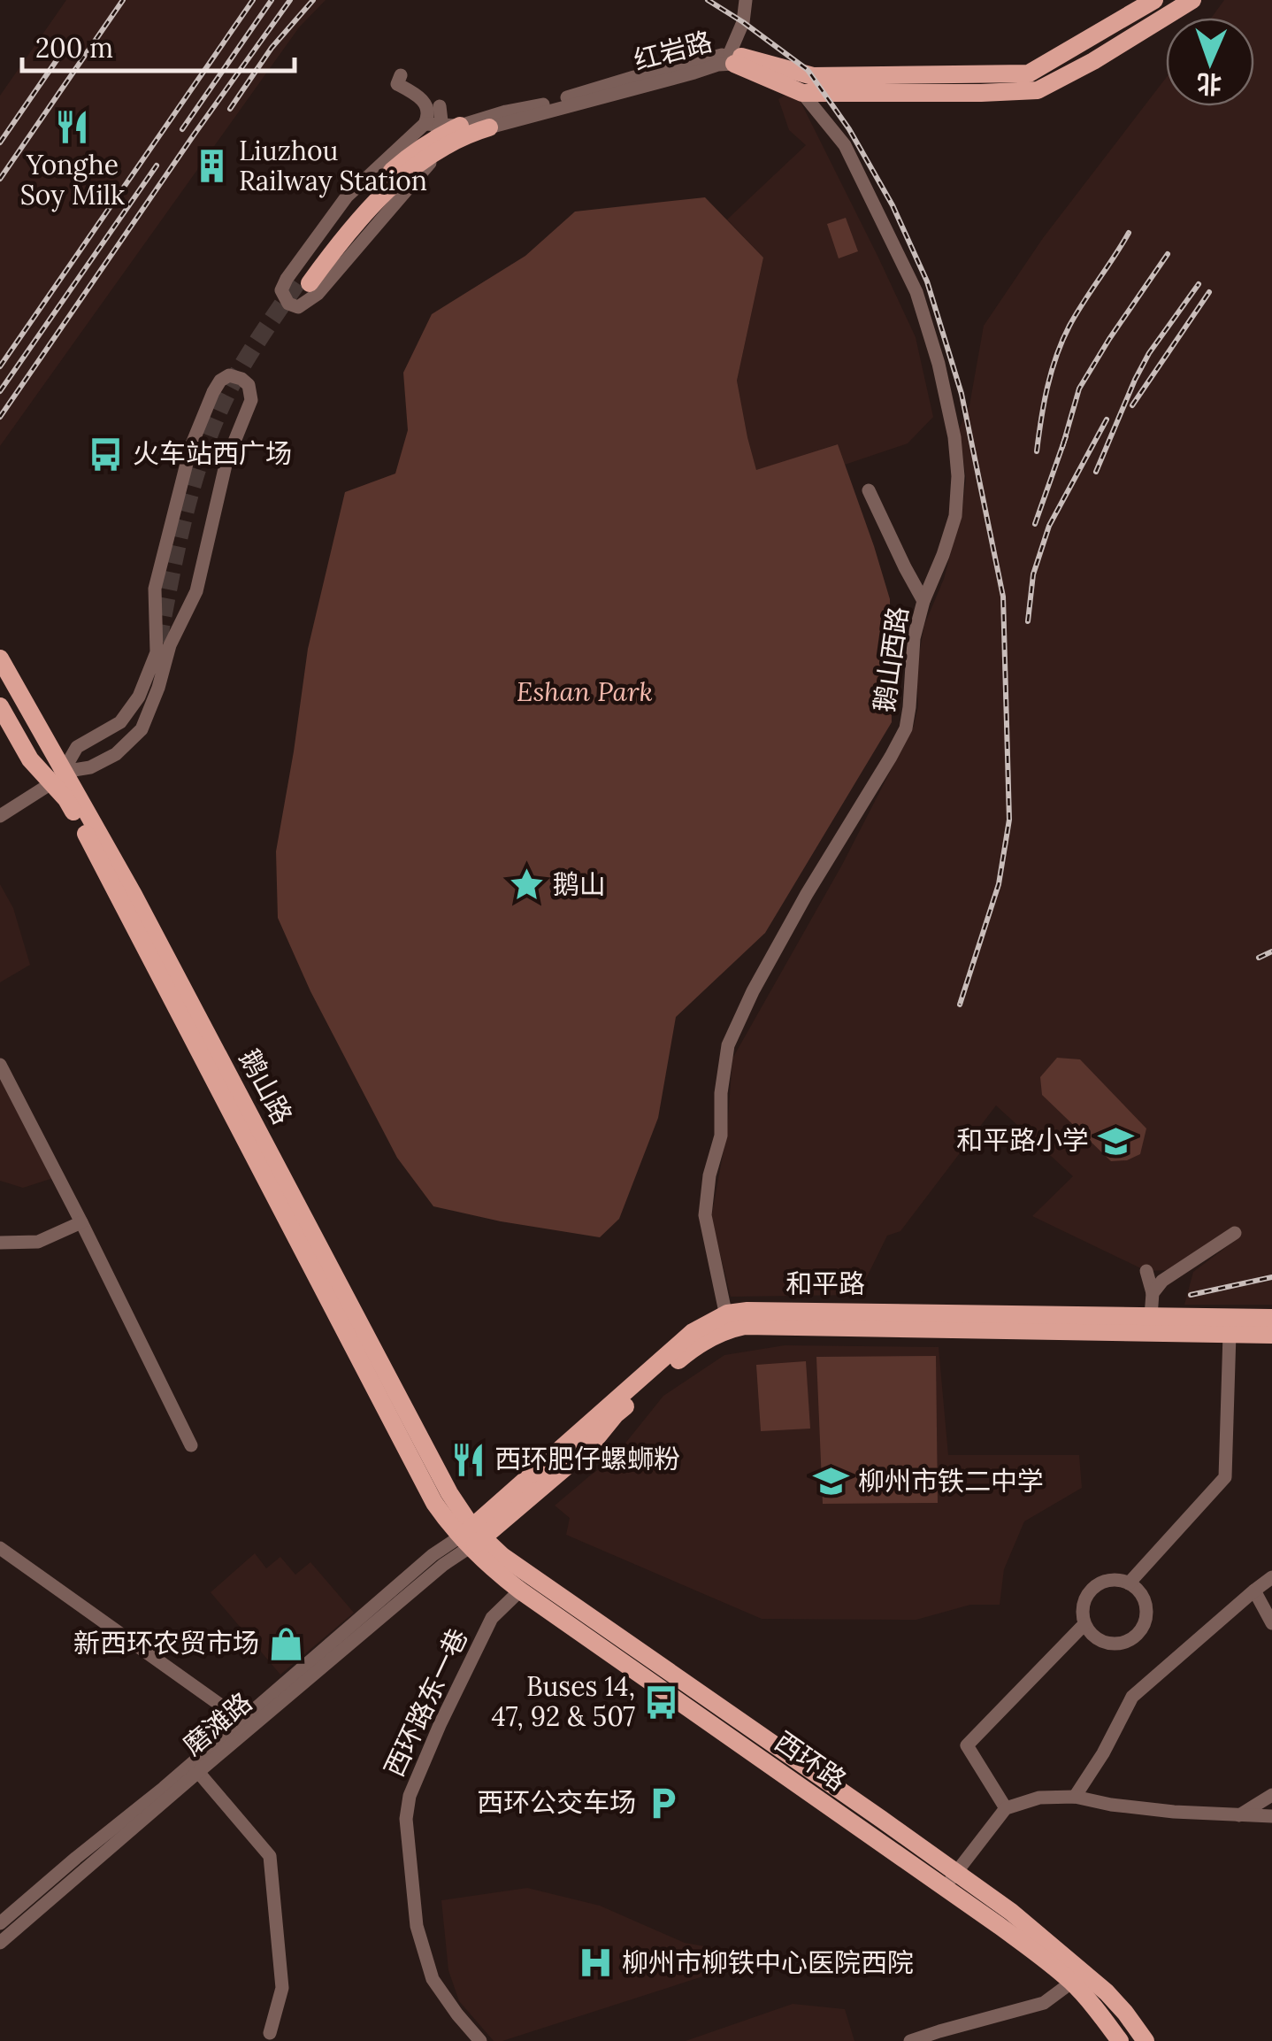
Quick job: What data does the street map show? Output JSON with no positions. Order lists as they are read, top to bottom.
{
  "streets": {
    "main road": [
      "红岩路",
      "鹅山路",
      "和平路",
      "西环路"
    ],
    "street": ["鹅山西路", "西环路东一巷", "磨滩路"]
  },
  "crossings": [
    ["红岩路", "鹅山西路"],
    ["鹅山西路", "和平路"],
    ["鹅山路", "和平路"],
    ["鹅山路", "磨滩路"],
    ["鹅山路", "西环路"],
    ["和平路", "磨滩路"],
    ["和平路", "西环路"],
    ["西环路东一巷", "西环路"],
    ["磨滩路", "西环路"]
  ],
  "parks": ["Eshan Park"],
  "places": {
    "restaurant": ["Yonghe Soy Milk", "西环肥仔螺蛳粉"],
    "building": ["Liuzhou Railway Station"],
    "bus stop": ["火车站西广场", "Buses 14, 47, 92 & 507"],
    "place": ["鹅山"],
    "school or university": ["和平路小学", "柳州市铁二中学"],
    "shop": ["新西环农贸市场"],
    "parking": ["西环公交车场"],
    "hospital": ["柳州市柳铁中心医院西院"]
  },
  "scale_bar": "200 m",
  "north": "bottom"
}
